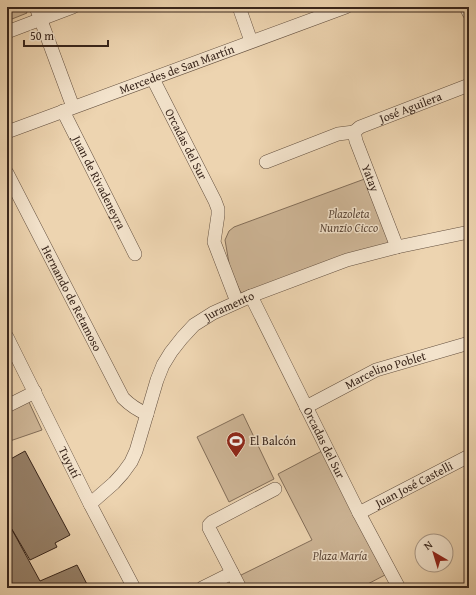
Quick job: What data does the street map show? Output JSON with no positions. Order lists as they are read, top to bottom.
{
  "streets": {
    "street": [
      "Mercedes de San Martín",
      "José Aguilera",
      "Orcadas del Sur",
      "Yatay",
      "Juan de Rivadeneyra",
      "Hernando de Retamoso",
      "Juramento",
      "Marcelino Poblet",
      "Tuyutí",
      "Juan José Castelli"
    ]
  },
  "crossings": [
    ["Mercedes de San Martín", "Orcadas del Sur"],
    ["Mercedes de San Martín", "Juan de Rivadeneyra"],
    ["José Aguilera", "Yatay"],
    ["Orcadas del Sur", "Juramento"],
    ["Orcadas del Sur", "Marcelino Poblet"],
    ["Orcadas del Sur", "Juan José Castelli"],
    ["Yatay", "Juramento"],
    ["Hernando de Retamoso", "Juramento"],
    ["Juramento", "Tuyutí"]
  ],
  "parks": ["Plazoleta Nunzio Cicco", "Plaza María"],
  "places": {
    "sports": ["El Balcón"]
  },
  "scale_bar": "50 m",
  "north": "top left"
}
